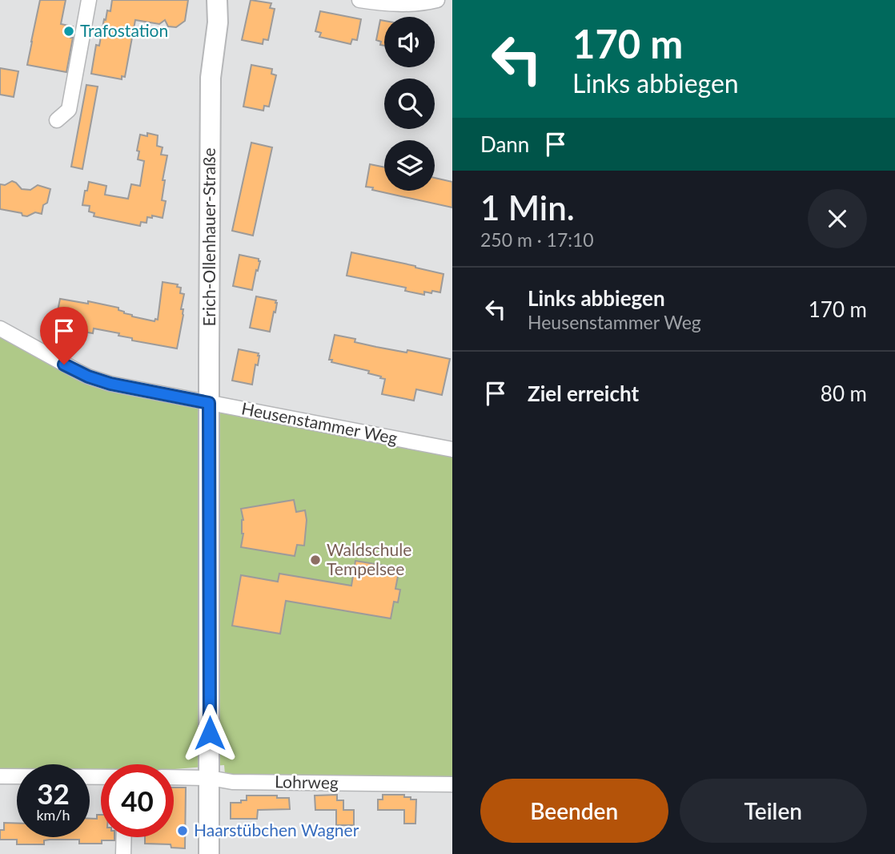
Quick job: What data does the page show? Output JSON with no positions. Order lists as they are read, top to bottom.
{
  "streets": {
    "street": ["Erich-Ollenhauer-Straße", "Heusenstammer Weg", "Lohrweg"]
  },
  "crossings": [
    ["Erich-Ollenhauer-Straße", "Heusenstammer Weg"],
    ["Erich-Ollenhauer-Straße", "Lohrweg"]
  ],
  "places": ["Trafostation", "Waldschule Tempelsee", "Haarstübchen Wagner"],
  "page": {
    "turn": ["170 m", "Links abbiegen"],
    "then": "Dann",
    "heading": ["1 Min.", "250 m · 17:10"],
    "list": [
      {
        "name": "Links abbiegen",
        "note": "Heusenstammer Weg",
        "value": "170 m"
      },
      {
        "name": "Ziel erreicht",
        "value": "80 m"
      }
    ],
    "speed": "32 km/h",
    "limit": "40",
    "buttons": ["Beenden", "Teilen"]
  }
}
